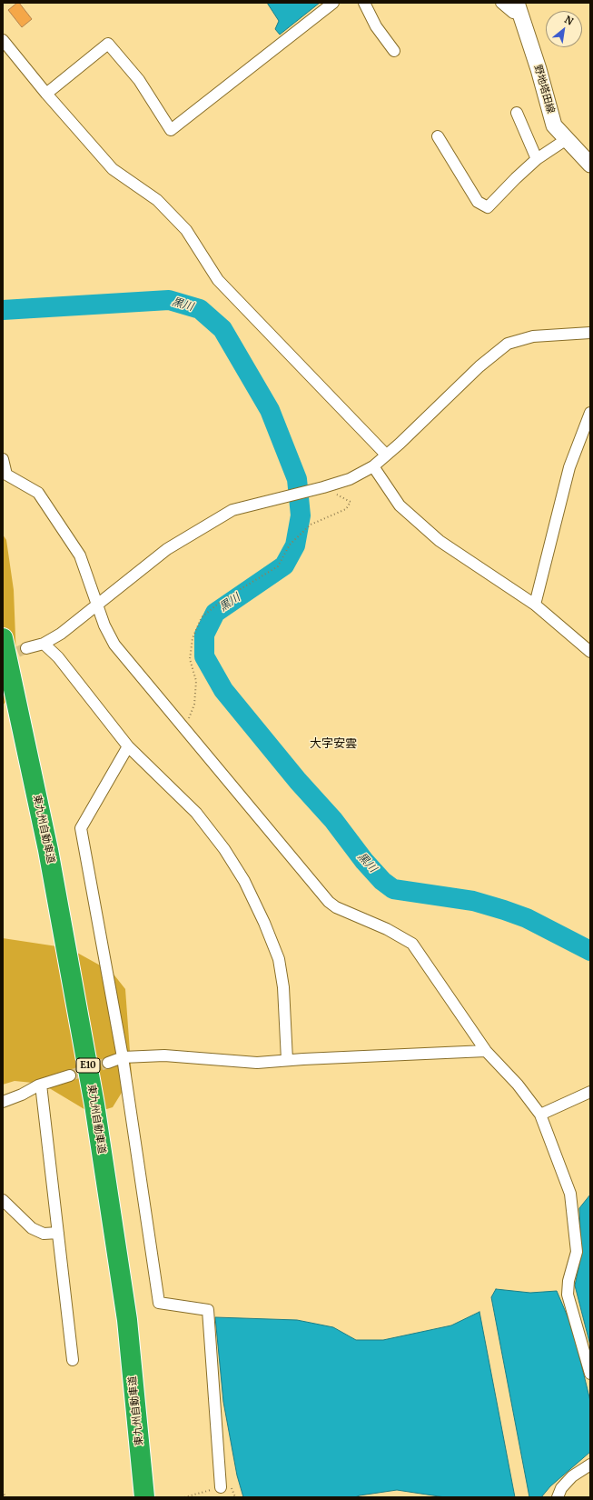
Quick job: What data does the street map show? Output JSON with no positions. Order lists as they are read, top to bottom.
{
  "streets": {
    "highway": ["東九州自動車道", "E10"],
    "main road": ["野地塔田線"]
  },
  "districts": ["大字安雲"],
  "water": ["黒川"],
  "north": "top right"
}
